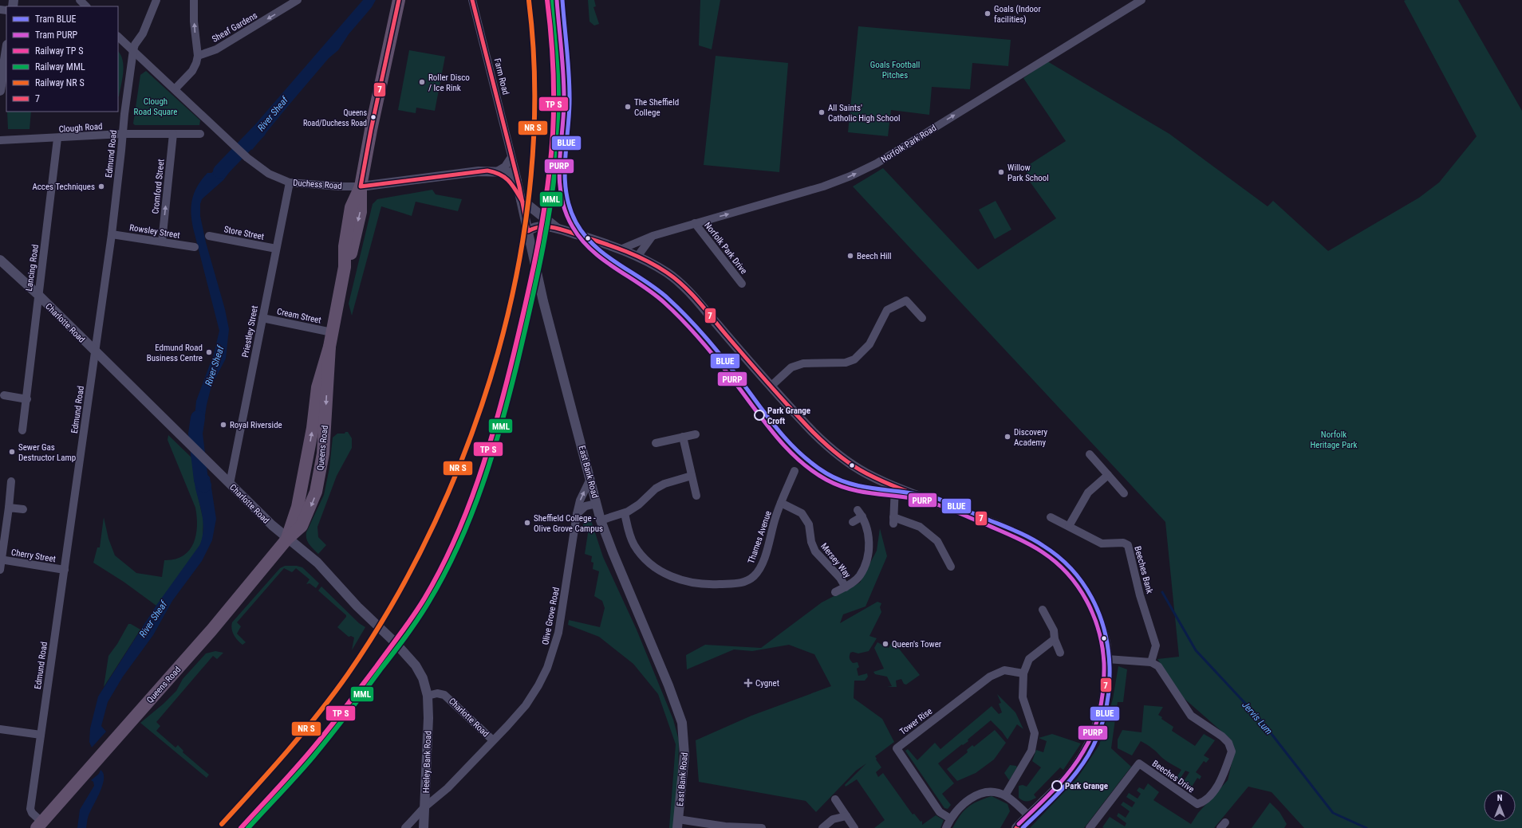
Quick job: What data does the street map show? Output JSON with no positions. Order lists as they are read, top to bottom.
{
  "streets": {
    "highway": ["Queens Road"],
    "street": [
      "Sheaf Gardens",
      "Farm Road",
      "Clough Road",
      "Norfolk Park Road",
      "Edmund Road",
      "Duchess Road",
      "Cromford Street",
      "Rowsley Street",
      "Store Street",
      "Norfolk Park Drive",
      "Lancing Road",
      "Cream Street",
      "Charlotte Road",
      "Priestley Street",
      "East Bank Road",
      "Thames Avenue",
      "Cherry Street",
      "Mersey Way",
      "Beeches Bank",
      "Olive Grove Road",
      "Tower Rise",
      "Heeley Bank Road",
      "Beeches Drive"
    ]
  },
  "crossings": [
    ["Farm Road", "East Bank Road"],
    ["Clough Road", "Edmund Road"],
    ["Clough Road", "Cromford Street"],
    ["Clough Road", "Lancing Road"],
    ["Norfolk Park Road", "Norfolk Park Drive"],
    ["Edmund Road", "Duchess Road"],
    ["Edmund Road", "Rowsley Street"],
    ["Edmund Road", "Charlotte Road"],
    ["Edmund Road", "Queens Road"],
    ["Edmund Road", "Cherry Street"],
    ["Duchess Road", "Priestley Street"],
    ["Duchess Road", "Queens Road"],
    ["Duchess Road", "East Bank Road"],
    ["Cromford Street", "Rowsley Street"],
    ["Store Street", "Priestley Street"],
    ["Lancing Road", "Charlotte Road"],
    ["Cream Street", "Priestley Street"],
    ["Cream Street", "Queens Road"],
    ["Charlotte Road", "Priestley Street"],
    ["Charlotte Road", "Queens Road"],
    ["Charlotte Road", "Olive Grove Road"],
    ["Charlotte Road", "Heeley Bank Road"],
    ["East Bank Road", "Olive Grove Road"],
    ["Thames Avenue", "Mersey Way"],
    ["Beeches Bank", "Beeches Drive"],
    ["Olive Grove Road", "Heeley Bank Road"]
  ],
  "one_way": ["Sheaf Gardens", "Norfolk Park Road", "Cromford Street"],
  "water": ["River Sheaf", "Jervis Lum"],
  "parks": ["Goals Football Pitches", "Clough Road Square", "Norfolk Heritage Park"],
  "places": {
    "other": [
      "Goals (Indoor facilities)",
      "Roller Disco / Ice Rink",
      "The Sheffield College",
      "All Saints' Catholic High School",
      "Queens Road/Duchess Road",
      "Willow Park School",
      "Acces Techniques",
      "Beech Hill",
      "Edmund Road Business Centre",
      "Park Grange Croft",
      "Royal Riverside",
      "Discovery Academy",
      "Sewer Gas Destructor Lamp",
      "Sheffield College - Olive Grove Campus",
      "Queen's Tower",
      "Park Grange"
    ],
    "health": ["Cygnet"]
  },
  "lines": [
    "tram line BLUE",
    "tram line PURP",
    "rail line MML",
    "transit line 7"
  ],
  "legend": [
    "Tram BLUE",
    "Tram PURP",
    "Railway TP S",
    "Railway MML",
    "Railway NR S",
    "7"
  ],
  "north": "top"
}
